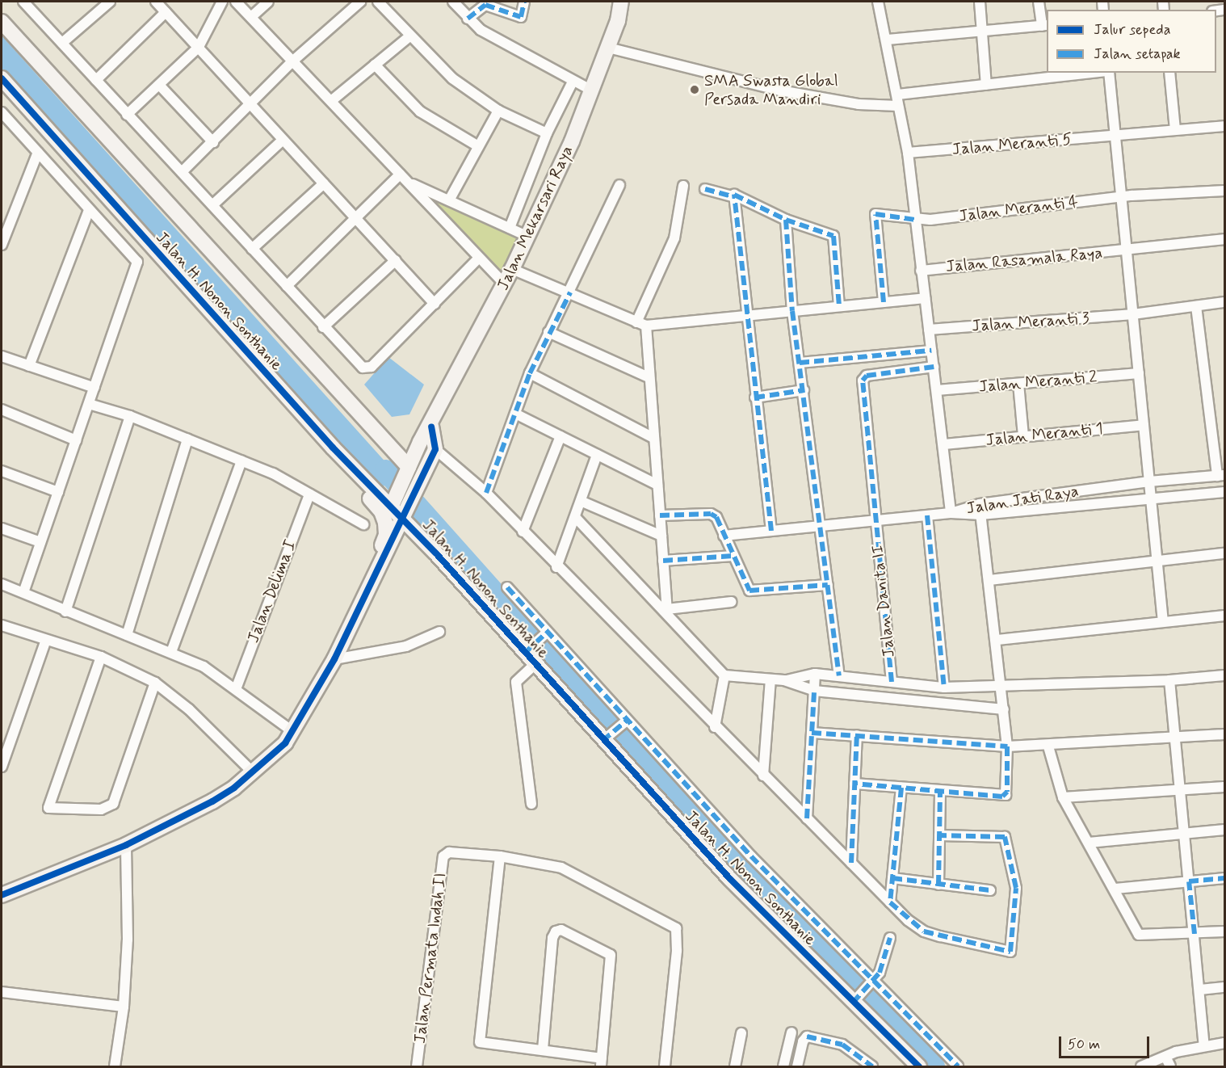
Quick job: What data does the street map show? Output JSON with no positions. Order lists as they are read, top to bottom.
{
  "streets": {
    "street": [
      "Jalan Meranti 5",
      "Jalan Meranti 4",
      "Jalan Mekarsari Raya",
      "Jalan Rasamala Raya",
      "Jalan H. Nonon Sonthanie",
      "Jalan Meranti 3",
      "Jalan Meranti 2",
      "Jalan Meranti 1",
      "Jalan Jati Raya",
      "Jalan Delima I",
      "Jalan Danita II",
      "Jalan Permata Indah II"
    ]
  },
  "crossings": [
    ["Jalan Mekarsari Raya", "Jalan H. Nonon Sonthanie"]
  ],
  "places": ["SMA Swasta Global Persada Mandiri"],
  "legend": ["Jalur sepeda", "Jalan setapak"],
  "scale_bar": "50 m"
}
